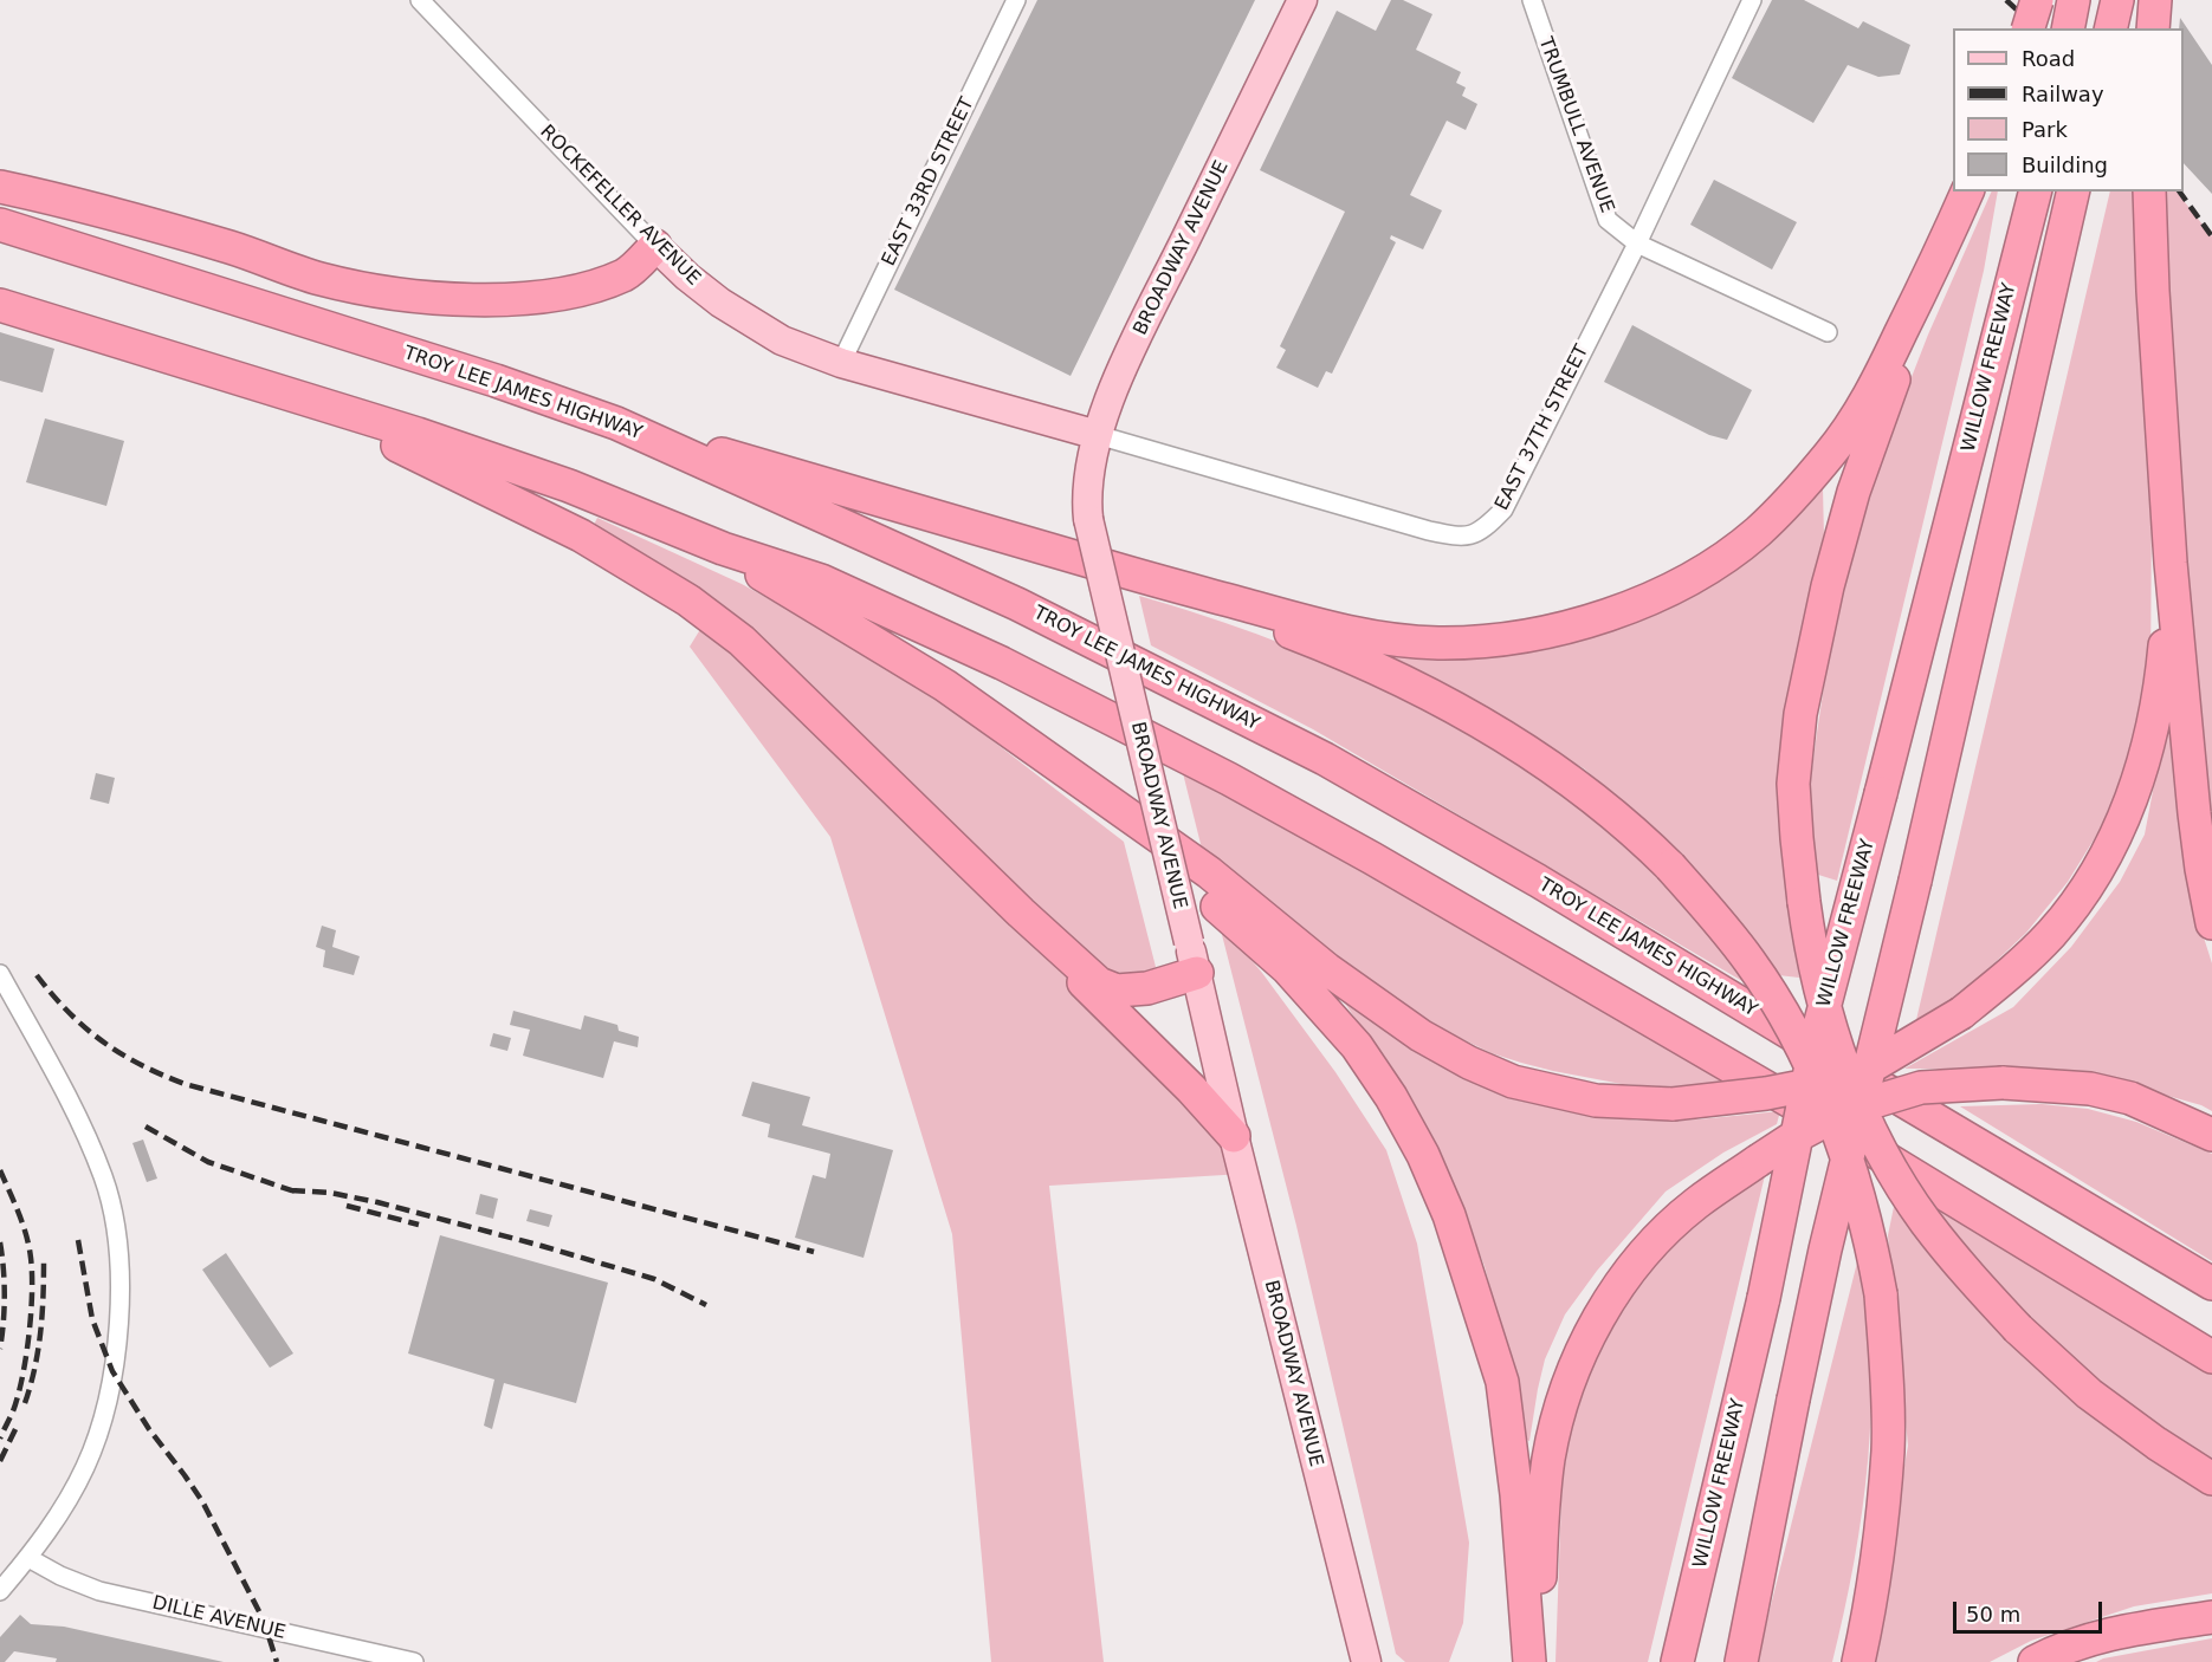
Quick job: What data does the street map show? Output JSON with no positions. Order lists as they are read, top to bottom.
{
  "streets": {
    "highway": ["WILLOW FREEWAY", "TROY LEE JAMES HIGHWAY"],
    "main road": ["ROCKEFELLER AVENUE", "BROADWAY AVENUE"],
    "street": [
      "TRUMBULL AVENUE",
      "EAST 33RD STREET",
      "EAST 37TH STREET",
      "DILLE AVENUE"
    ]
  },
  "crossings": [
    ["TRUMBULL AVENUE", "EAST 37TH STREET"],
    ["EAST 33RD STREET", "ROCKEFELLER AVENUE"],
    ["ROCKEFELLER AVENUE", "BROADWAY AVENUE"],
    ["ROCKEFELLER AVENUE", "EAST 37TH STREET"],
    ["BROADWAY AVENUE", "EAST 37TH STREET"]
  ],
  "legend": [
    "Road",
    "Railway",
    "Park",
    "Building"
  ],
  "scale_bar": "50 m"
}
